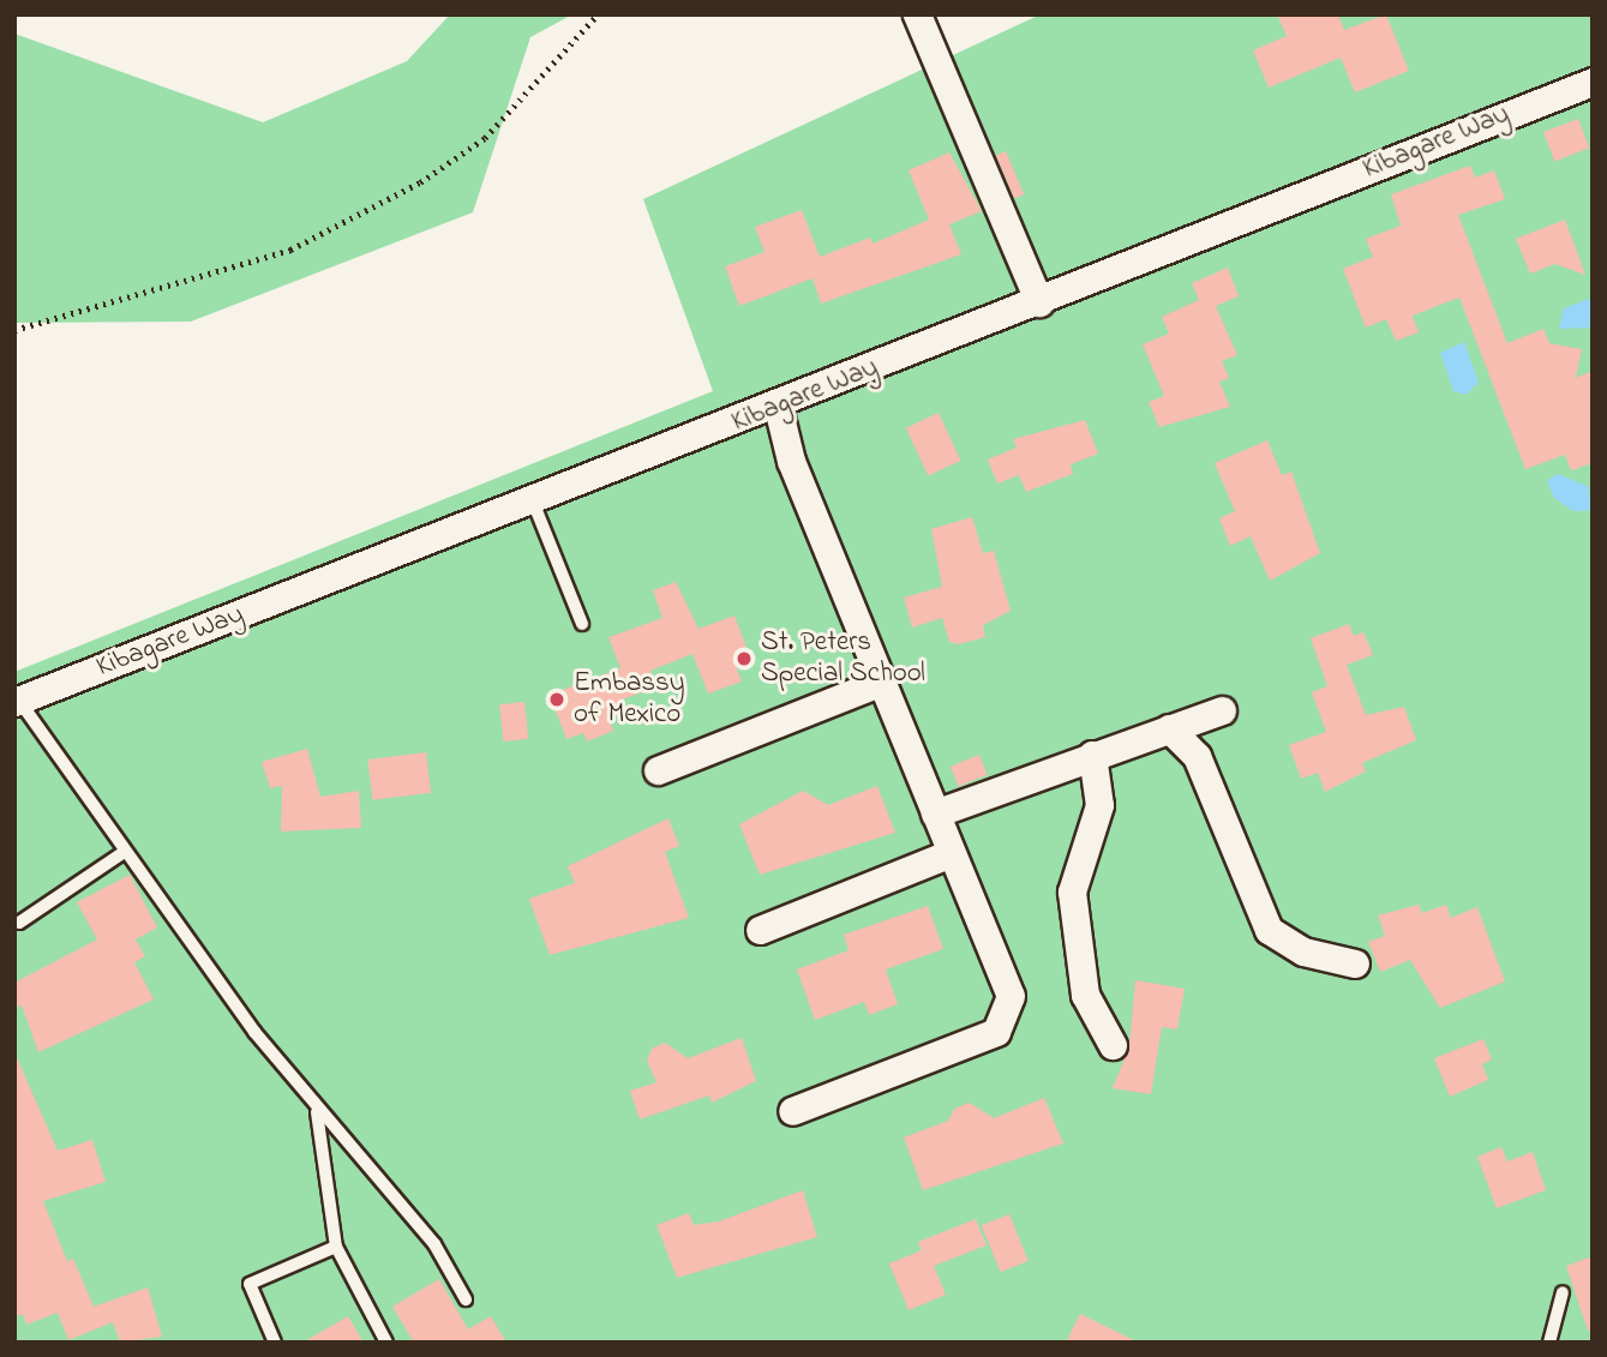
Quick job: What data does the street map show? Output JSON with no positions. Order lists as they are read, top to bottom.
{
  "streets": {
    "street": ["Kibagare Way"]
  },
  "places": ["St. Peters Special School", "Embassy of Mexico"]
}
